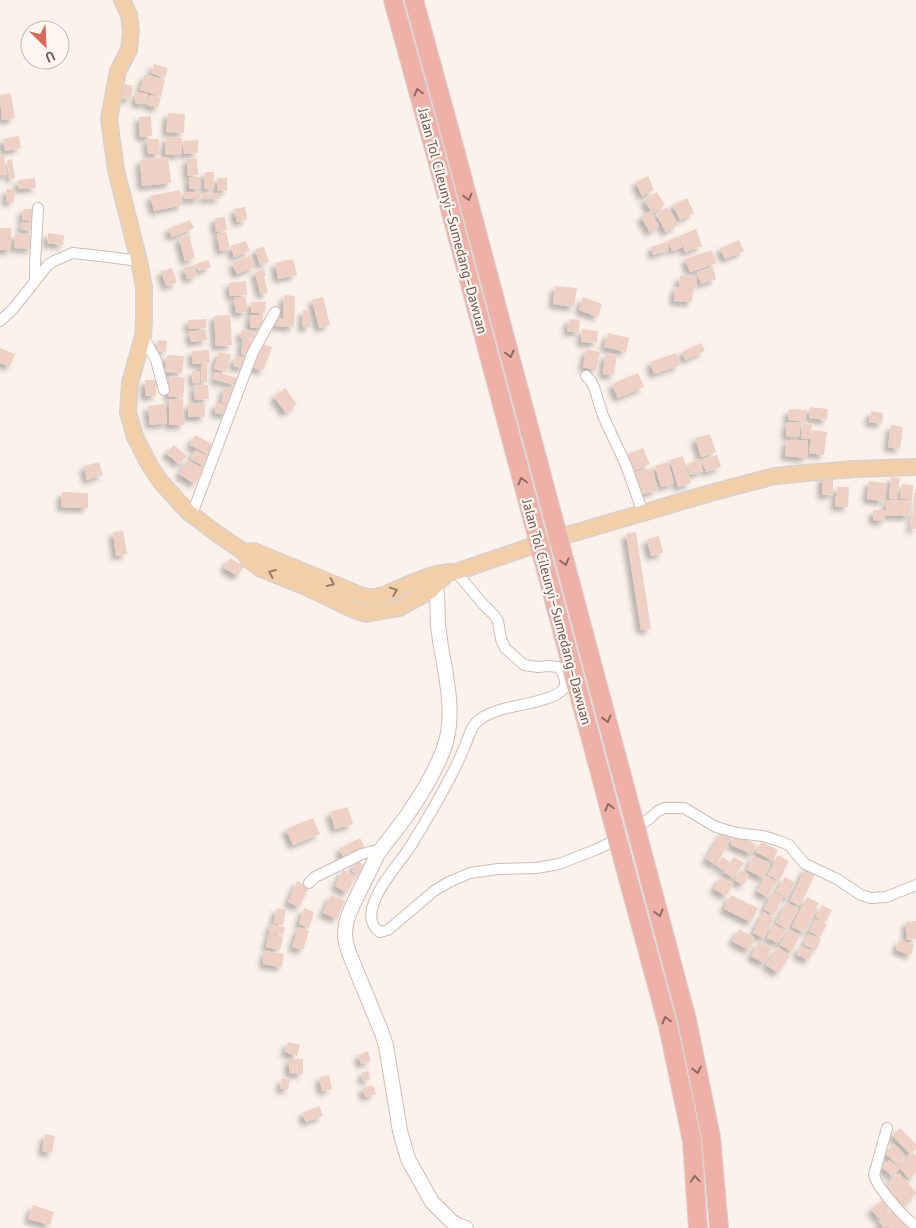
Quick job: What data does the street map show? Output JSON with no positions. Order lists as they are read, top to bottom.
{
  "streets": {
    "highway": ["Jalan Tol Cileunyi–Sumedang–Dawuan"]
  },
  "north": "bottom right"
}
